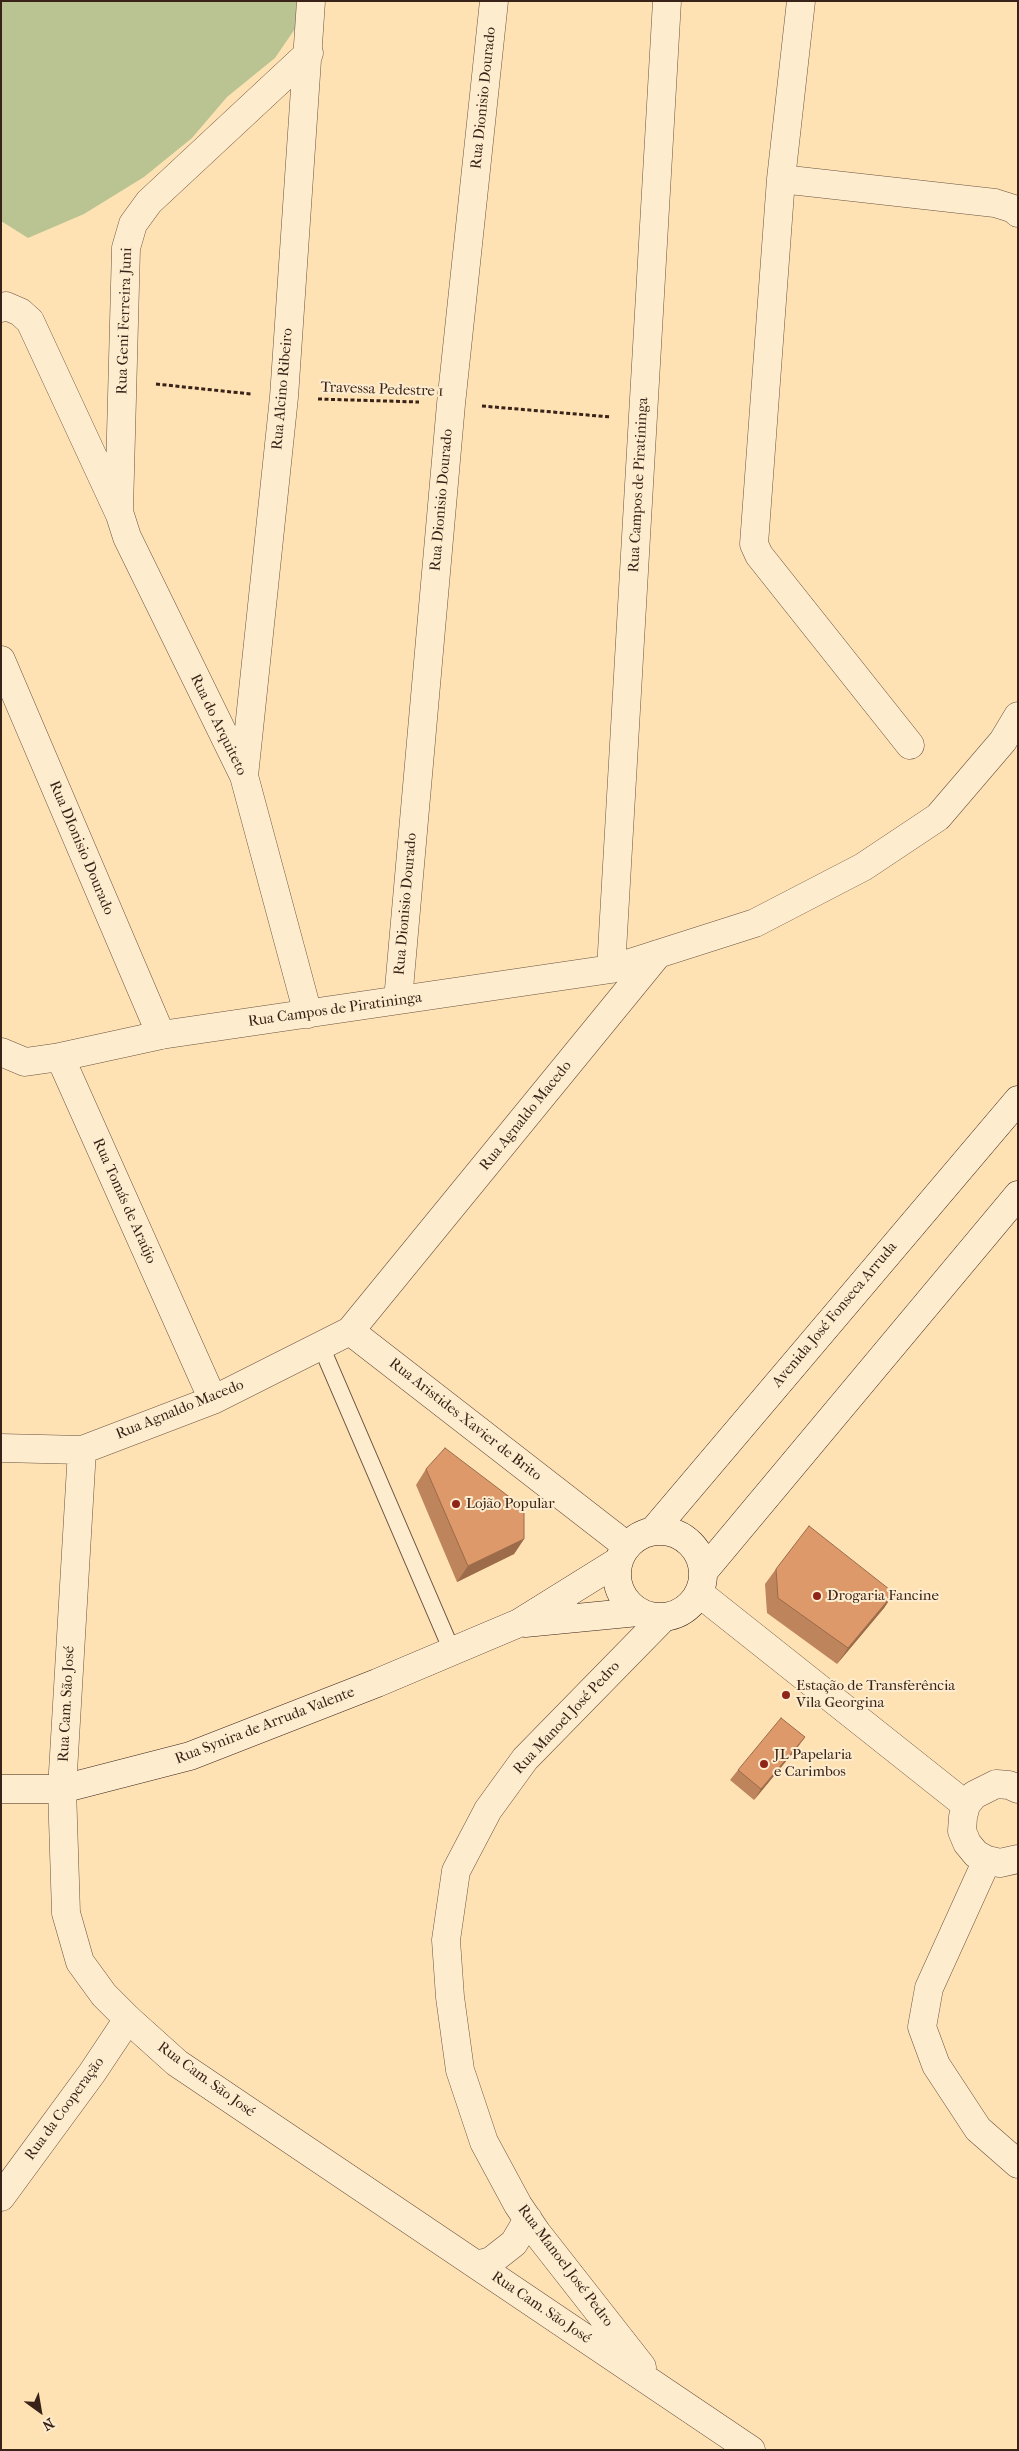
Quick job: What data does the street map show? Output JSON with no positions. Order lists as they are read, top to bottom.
{
  "streets": {
    "street": [
      "Rua Dionisio Dourado",
      "Rua Geni Ferreira Juni",
      "Rua Alcino Ribeiro",
      "Rua Campos de Piratininga",
      "Rua do Arquiteto",
      "Rua DIonisio Dourado",
      "Rua Agnaldo Macedo",
      "Rua Tomás de Araújo",
      "Avenida José Fonseca Arruda",
      "Rua Aristides Xavier de Brito",
      "Rua Cam. São José",
      "Rua Manoel José Pedro",
      "Rua Synira de Arruda Valente",
      "Rua da Cooperação"
    ],
    "path": ["Travessa Pedestre 1"]
  },
  "crossings": [
    ["Rua Dionisio Dourado", "Travessa Pedestre 1"],
    ["Rua Dionisio Dourado", "Rua Campos de Piratininga"],
    ["Rua Geni Ferreira Juni", "Rua Alcino Ribeiro"],
    ["Rua Geni Ferreira Juni", "Travessa Pedestre 1"],
    ["Rua Geni Ferreira Juni", "Rua do Arquiteto"],
    ["Rua Alcino Ribeiro", "Travessa Pedestre 1"],
    ["Rua Alcino Ribeiro", "Rua do Arquiteto"],
    ["Travessa Pedestre 1", "Rua Campos de Piratininga"],
    ["Rua Campos de Piratininga", "Rua do Arquiteto"],
    ["Rua Campos de Piratininga", "Rua DIonisio Dourado"],
    ["Rua Campos de Piratininga", "Rua Agnaldo Macedo"],
    ["Rua Campos de Piratininga", "Rua Tomás de Araújo"],
    ["Rua Agnaldo Macedo", "Rua Tomás de Araújo"],
    ["Rua Agnaldo Macedo", "Rua Aristides Xavier de Brito"],
    ["Rua Agnaldo Macedo", "Rua Cam. São José"],
    ["Avenida José Fonseca Arruda", "Rua Aristides Xavier de Brito"],
    ["Avenida José Fonseca Arruda", "Rua Manoel José Pedro"],
    ["Avenida José Fonseca Arruda", "Rua Synira de Arruda Valente"],
    ["Rua Aristides Xavier de Brito", "Rua Manoel José Pedro"],
    ["Rua Aristides Xavier de Brito", "Rua Synira de Arruda Valente"],
    ["Rua Cam. São José", "Rua Manoel José Pedro"],
    ["Rua Cam. São José", "Rua Synira de Arruda Valente"],
    ["Rua Cam. São José", "Rua da Cooperação"],
    ["Rua Manoel José Pedro", "Rua Synira de Arruda Valente"]
  ],
  "places": [
    "Lojão Popular",
    "Drogaria Fancine",
    "Estação de Transferência Vila Georgina",
    "JL Papelaria e Carimbos"
  ],
  "north": "bottom right"
}
